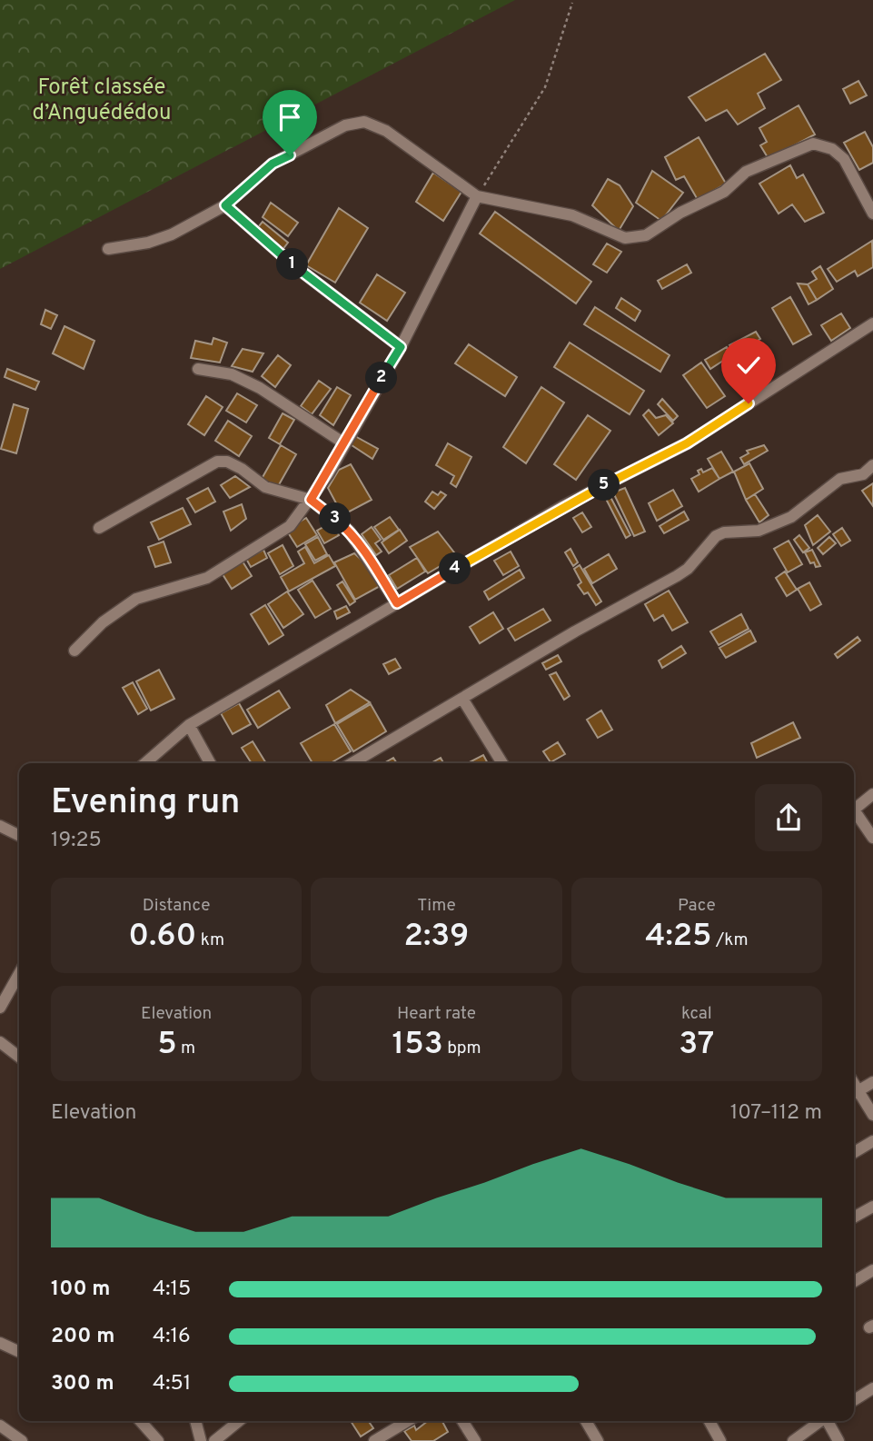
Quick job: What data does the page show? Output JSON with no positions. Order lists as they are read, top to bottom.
{
  "parks": ["Forêt classée d’Anguédédou"],
  "page": {
    "pins": [
      "1",
      "2",
      "5",
      "3",
      "4"
    ],
    "heading": ["Evening run", "19:25"],
    "stats": [
      ["Distance", "0.60 km"],
      ["Time", "2:39"],
      ["Pace", "4:25 /km"],
      ["Elevation", "5 m"],
      ["Heart rate", "153 bpm"],
      ["kcal", "37"]
    ],
    "chart": ["Elevation", "107–112 m"],
    "list": [
      {
        "name": "100 m",
        "note": "4:15"
      },
      {
        "name": "200 m",
        "note": "4:16"
      },
      {
        "name": "300 m",
        "note": "4:51"
      }
    ]
  }
}
